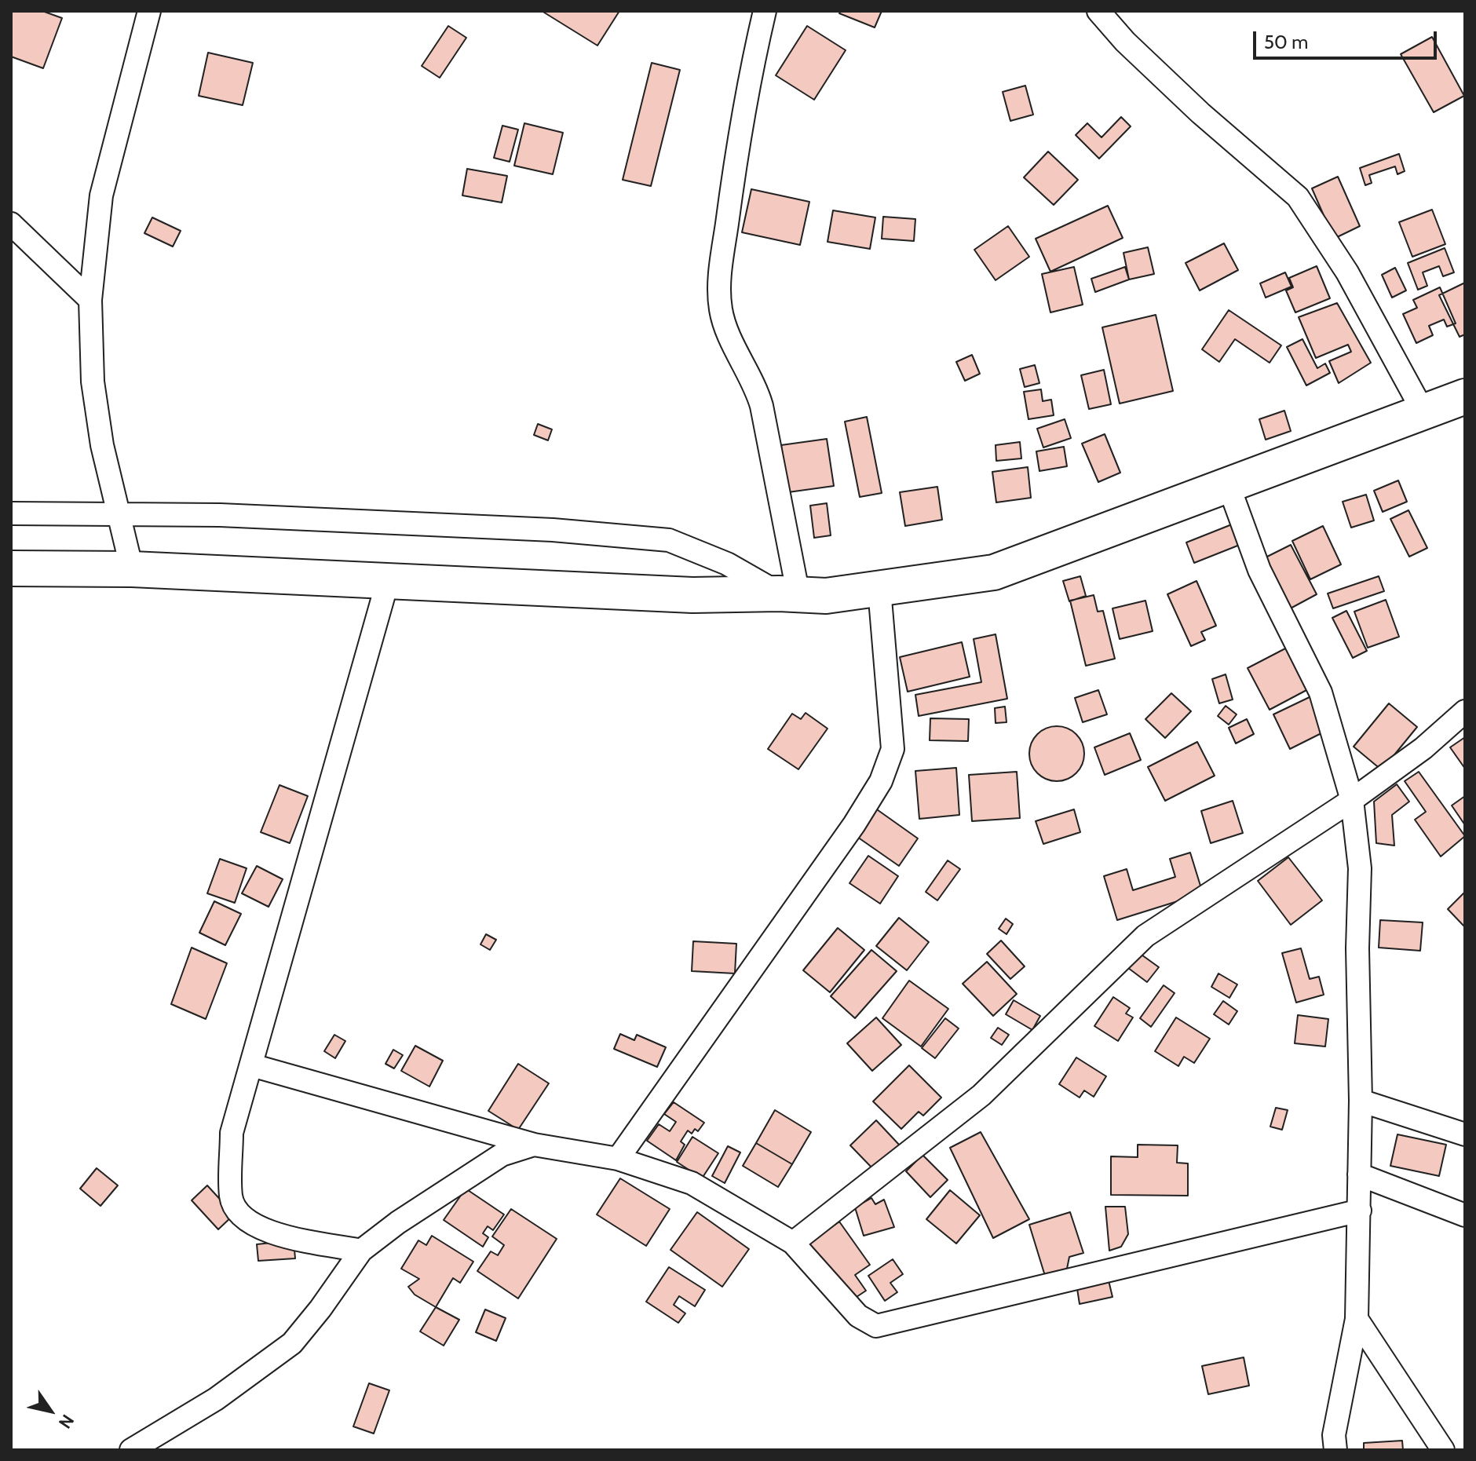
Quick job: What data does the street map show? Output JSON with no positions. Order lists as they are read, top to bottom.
{
  "scale_bar": "50 m",
  "north": "bottom right"
}
